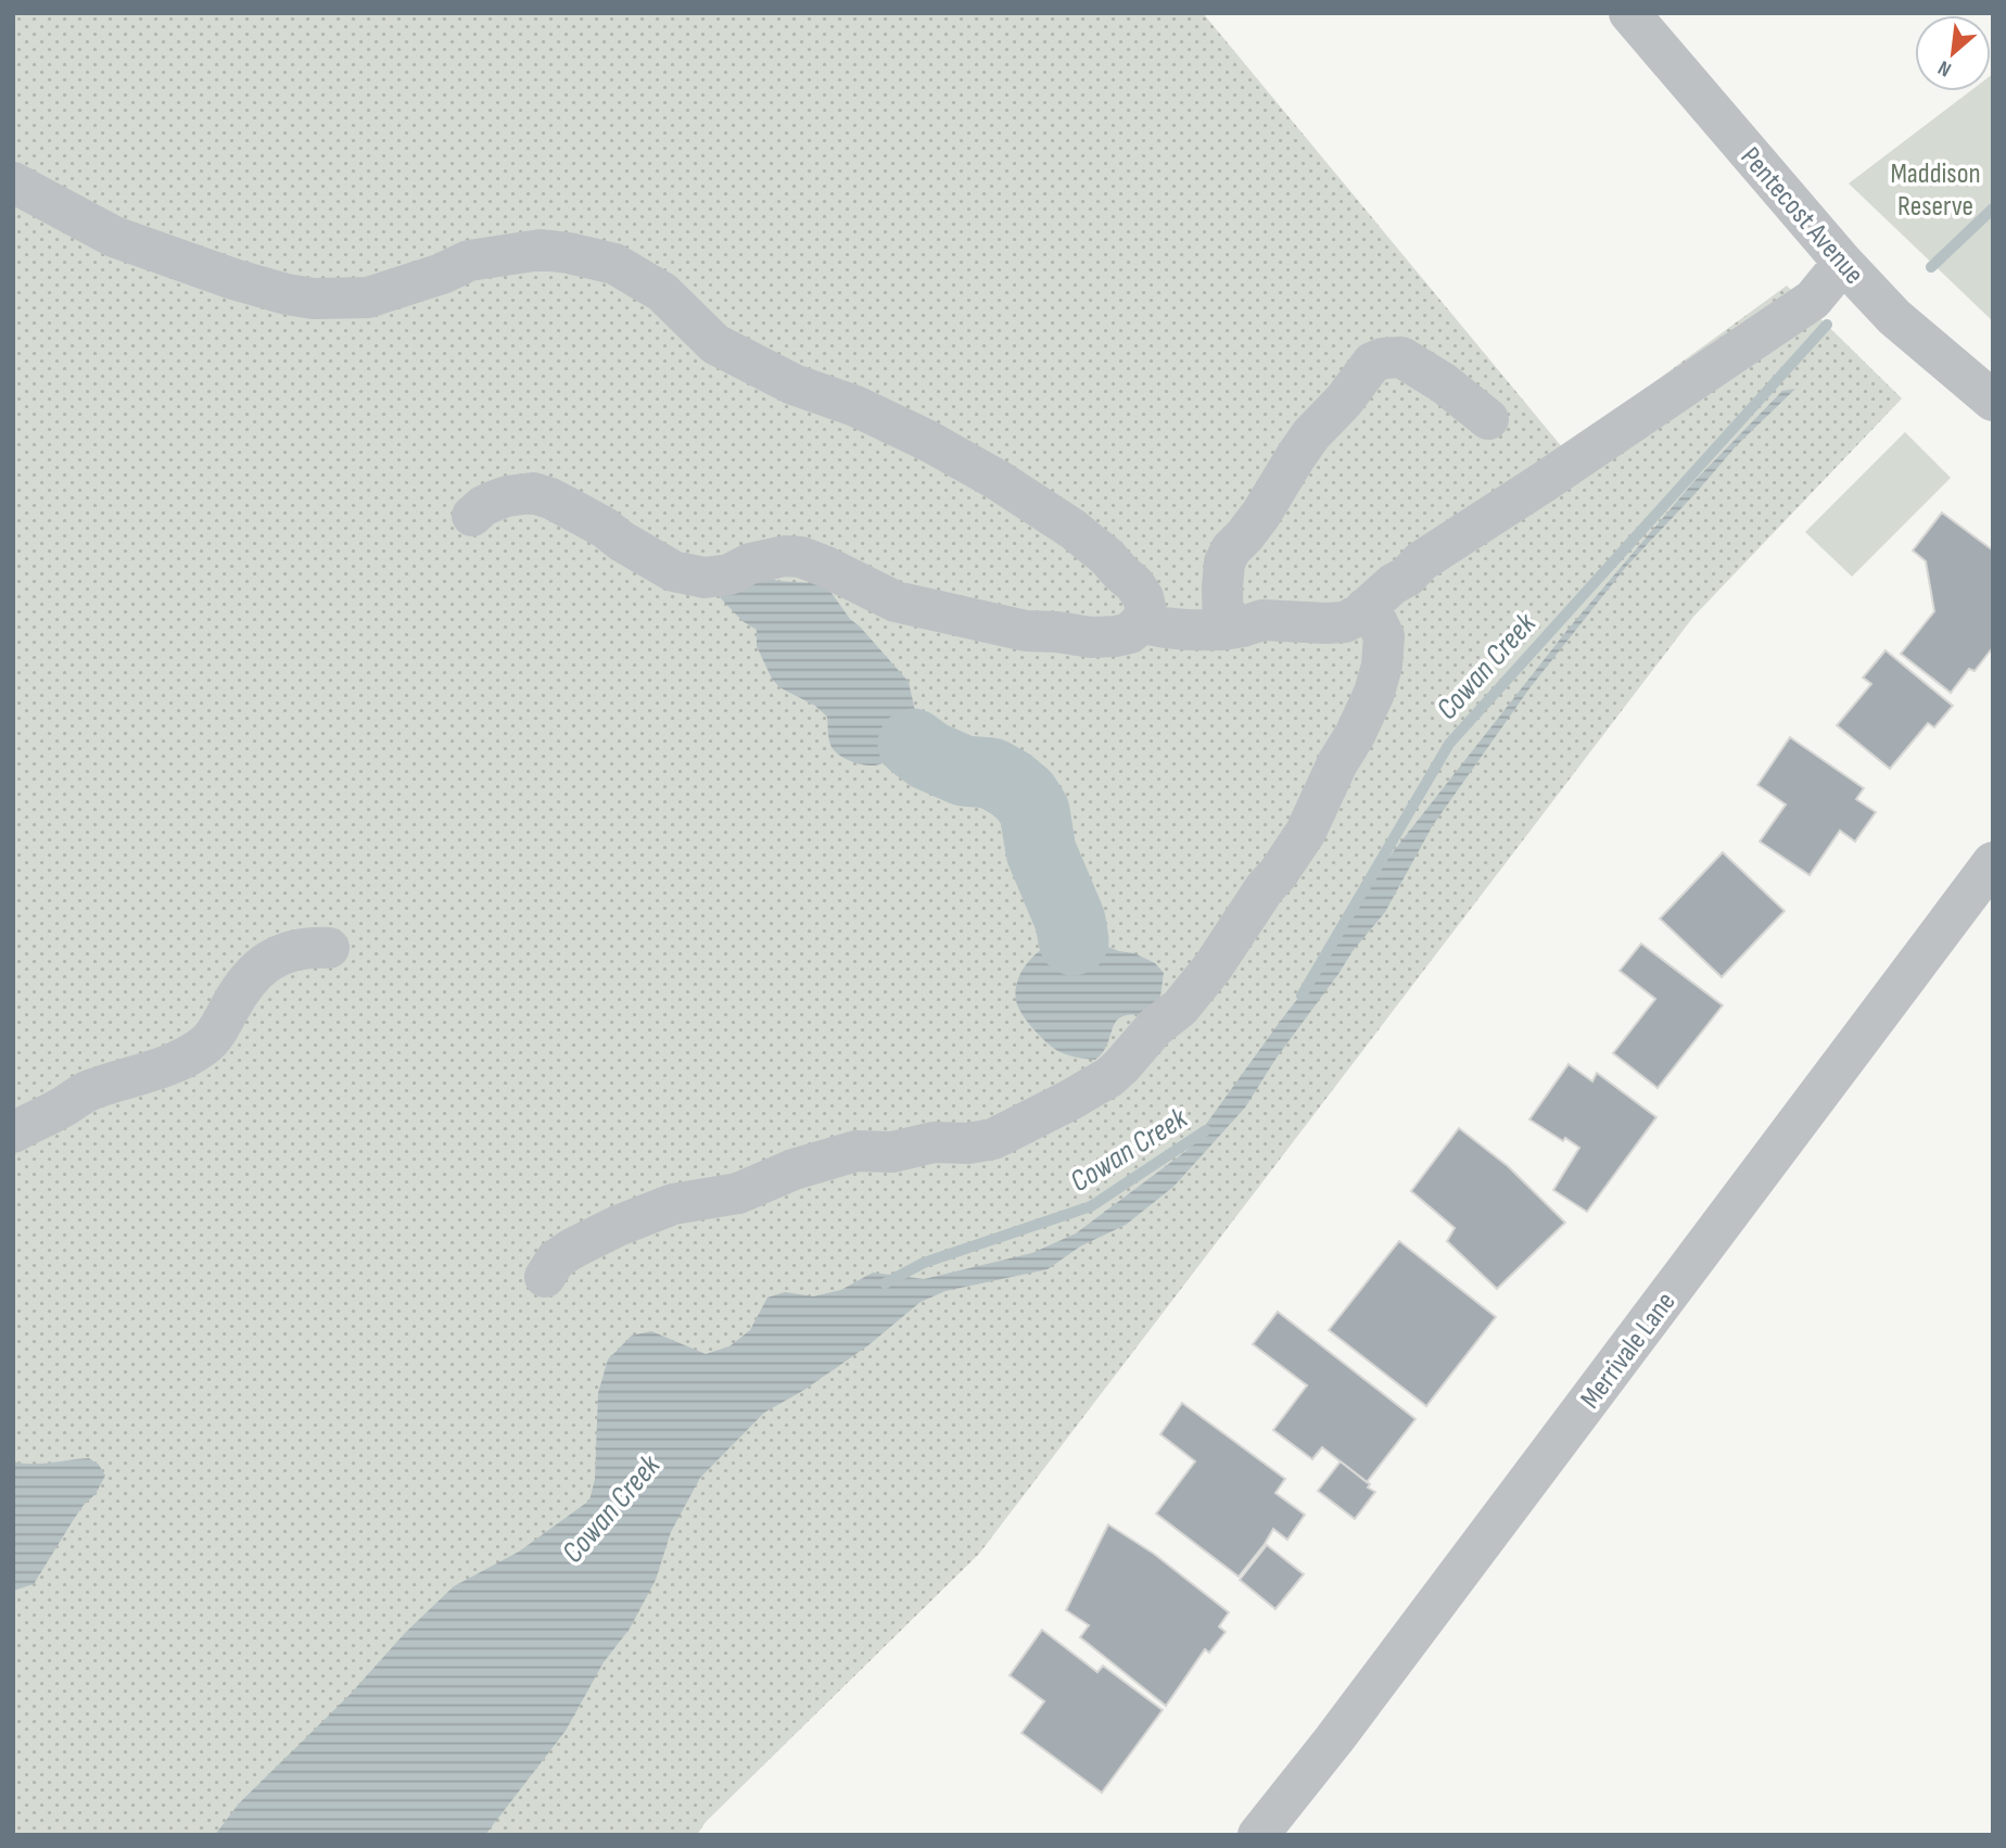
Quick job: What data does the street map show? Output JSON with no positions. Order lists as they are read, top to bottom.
{
  "streets": {
    "street": ["Pentecost Avenue", "Merrivale Lane"]
  },
  "water": ["Cowan Creek"],
  "parks": ["Maddison Reserve"],
  "north": "bottom left"
}
